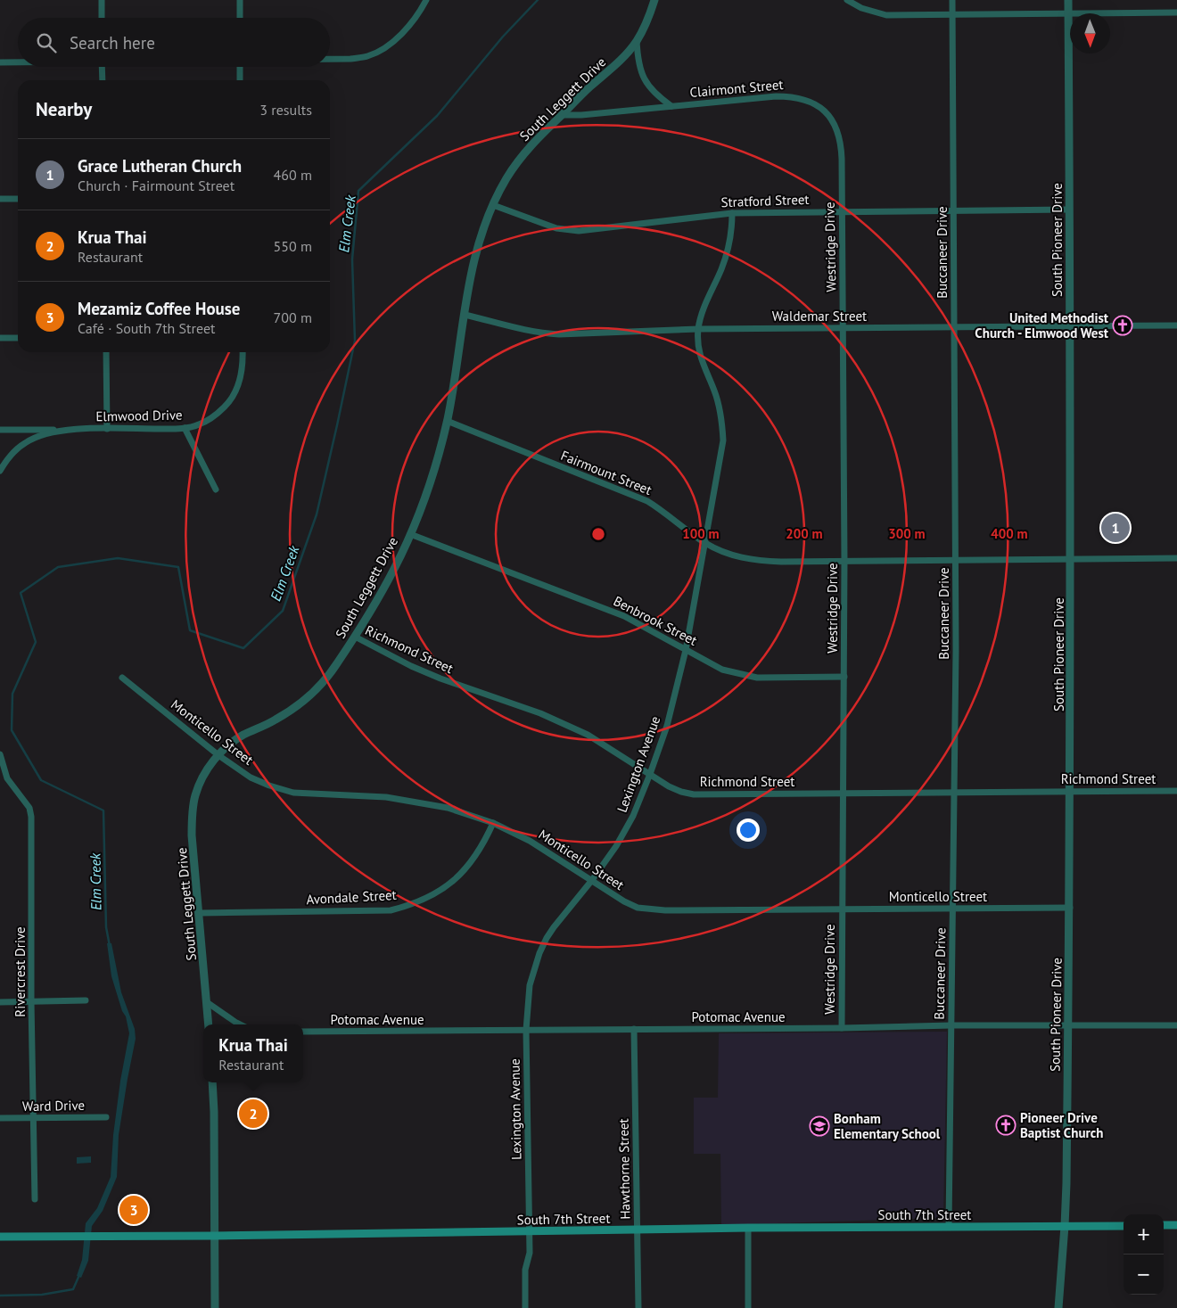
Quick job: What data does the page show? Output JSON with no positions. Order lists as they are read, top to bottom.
{
  "streets": {
    "main road": ["South 7th Street"],
    "street": [
      "Clairmont Street",
      "South Leggett Drive",
      "Stratford Street",
      "South Pioneer Drive",
      "Westridge Drive",
      "Buccaneer Drive",
      "Waldemar Street",
      "Elmwood Drive",
      "Fairmount Street",
      "Benbrook Street",
      "Richmond Street",
      "Monticello Street",
      "Lexington Avenue",
      "Avondale Street",
      "Rivercrest Drive",
      "Potomac Avenue",
      "Ward Drive",
      "Hawthorne Street"
    ]
  },
  "crossings": [
    ["Clairmont Street", "South Leggett Drive"],
    ["Clairmont Street", "Westridge Drive"],
    ["South Leggett Drive", "Stratford Street"],
    ["South Leggett Drive", "Waldemar Street"],
    ["South Leggett Drive", "Fairmount Street"],
    ["South Leggett Drive", "Benbrook Street"],
    ["South Leggett Drive", "Richmond Street"],
    ["South Leggett Drive", "Monticello Street"],
    ["South Leggett Drive", "Avondale Street"],
    ["Stratford Street", "South Pioneer Drive"],
    ["Stratford Street", "Westridge Drive"],
    ["Stratford Street", "Buccaneer Drive"],
    ["Stratford Street", "Lexington Avenue"],
    ["South Pioneer Drive", "Waldemar Street"],
    ["South Pioneer Drive", "Fairmount Street"],
    ["South Pioneer Drive", "Richmond Street"],
    ["South Pioneer Drive", "Monticello Street"],
    ["South Pioneer Drive", "Potomac Avenue"],
    ["South Pioneer Drive", "South 7th Street"],
    ["Westridge Drive", "Waldemar Street"],
    ["Westridge Drive", "Fairmount Street"],
    ["Westridge Drive", "Benbrook Street"],
    ["Westridge Drive", "Richmond Street"],
    ["Westridge Drive", "Monticello Street"],
    ["Westridge Drive", "Potomac Avenue"],
    ["Buccaneer Drive", "Waldemar Street"],
    ["Buccaneer Drive", "Fairmount Street"],
    ["Buccaneer Drive", "Richmond Street"],
    ["Buccaneer Drive", "Monticello Street"],
    ["Buccaneer Drive", "Potomac Avenue"],
    ["Buccaneer Drive", "South 7th Street"],
    ["Waldemar Street", "Lexington Avenue"],
    ["Fairmount Street", "Lexington Avenue"],
    ["Benbrook Street", "Lexington Avenue"],
    ["Richmond Street", "Lexington Avenue"],
    ["Monticello Street", "Lexington Avenue"],
    ["Monticello Street", "Avondale Street"],
    ["Lexington Avenue", "Potomac Avenue"],
    ["Lexington Avenue", "South 7th Street"],
    ["Rivercrest Drive", "Ward Drive"],
    ["Potomac Avenue", "Hawthorne Street"],
    ["Hawthorne Street", "South 7th Street"]
  ],
  "water": ["Elm Creek"],
  "places": {
    "church": ["United Methodist Church - Elmwood West", "Pioneer Drive Baptist Church"],
    "school or university": ["Bonham Elementary School"]
  },
  "north": "bottom",
  "page": {
    "search": "Search here",
    "heading": ["Nearby", "3 results"],
    "list": [
      {
        "mark": "1",
        "name": "Grace Lutheran Church",
        "note": "Church · Fairmount Street",
        "value": "460 m"
      },
      {
        "mark": "2",
        "name": "Krua Thai",
        "note": "Restaurant",
        "value": "550 m"
      },
      {
        "mark": "3",
        "name": "Mezamiz Coffee House",
        "note": "Café · South 7th Street",
        "value": "700 m"
      }
    ],
    "pins": ["1", "2", "3"],
    "popup": ["Krua Thai", "Restaurant"],
    "map_buttons": ["+", "−"]
  },
  "rings": [
    "100 m",
    "200 m",
    "300 m",
    "400 m"
  ]
}
